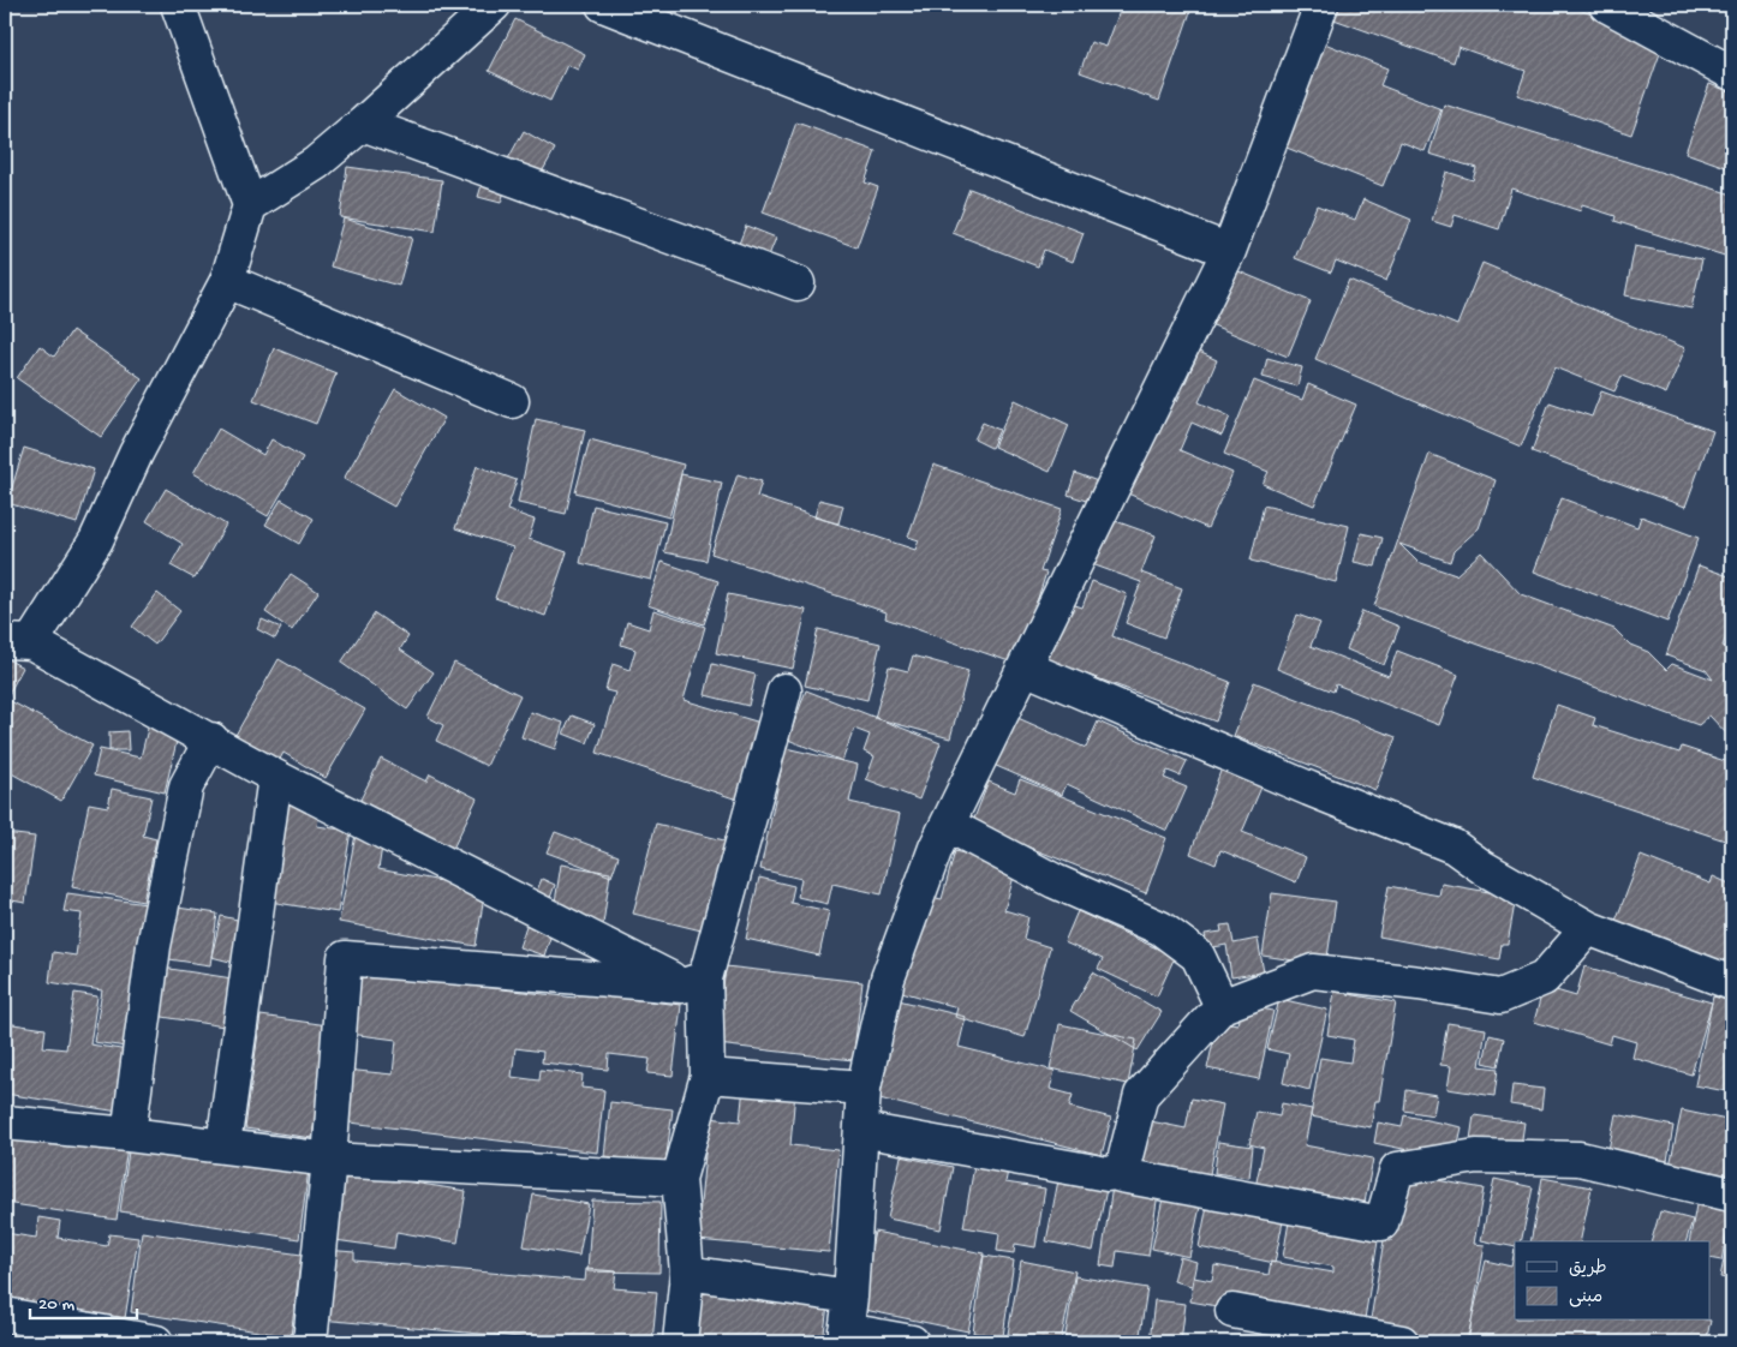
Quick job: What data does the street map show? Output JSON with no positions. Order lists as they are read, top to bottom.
{
  "legend": ["طريق", "مبنى"],
  "scale_bar": "20 m"
}
